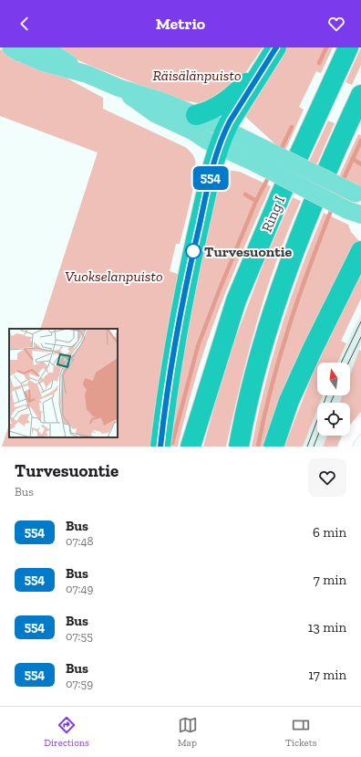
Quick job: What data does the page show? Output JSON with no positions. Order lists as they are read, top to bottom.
{
  "streets": {
    "highway": ["Ring I"]
  },
  "parks": ["Räisälänpuisto", "Vuokselanpuisto"],
  "places": ["Turvesuontie"],
  "lines": ["bus line 554"],
  "north": "top",
  "page": {
    "header": "Metrio",
    "on_map": "554",
    "heading": ["Turvesuontie", "Bus"],
    "list": [
      {
        "mark": "554",
        "name": "Bus",
        "note": "07:48",
        "value": "6 min"
      },
      {
        "mark": "554",
        "name": "Bus",
        "note": "07:49",
        "value": "7 min"
      },
      {
        "mark": "554",
        "name": "Bus",
        "note": "07:55",
        "value": "13 min"
      },
      {
        "mark": "554",
        "name": "Bus",
        "note": "07:59",
        "value": "17 min"
      }
    ],
    "tabs": ["Directions", "Map", "Tickets"]
  }
}
